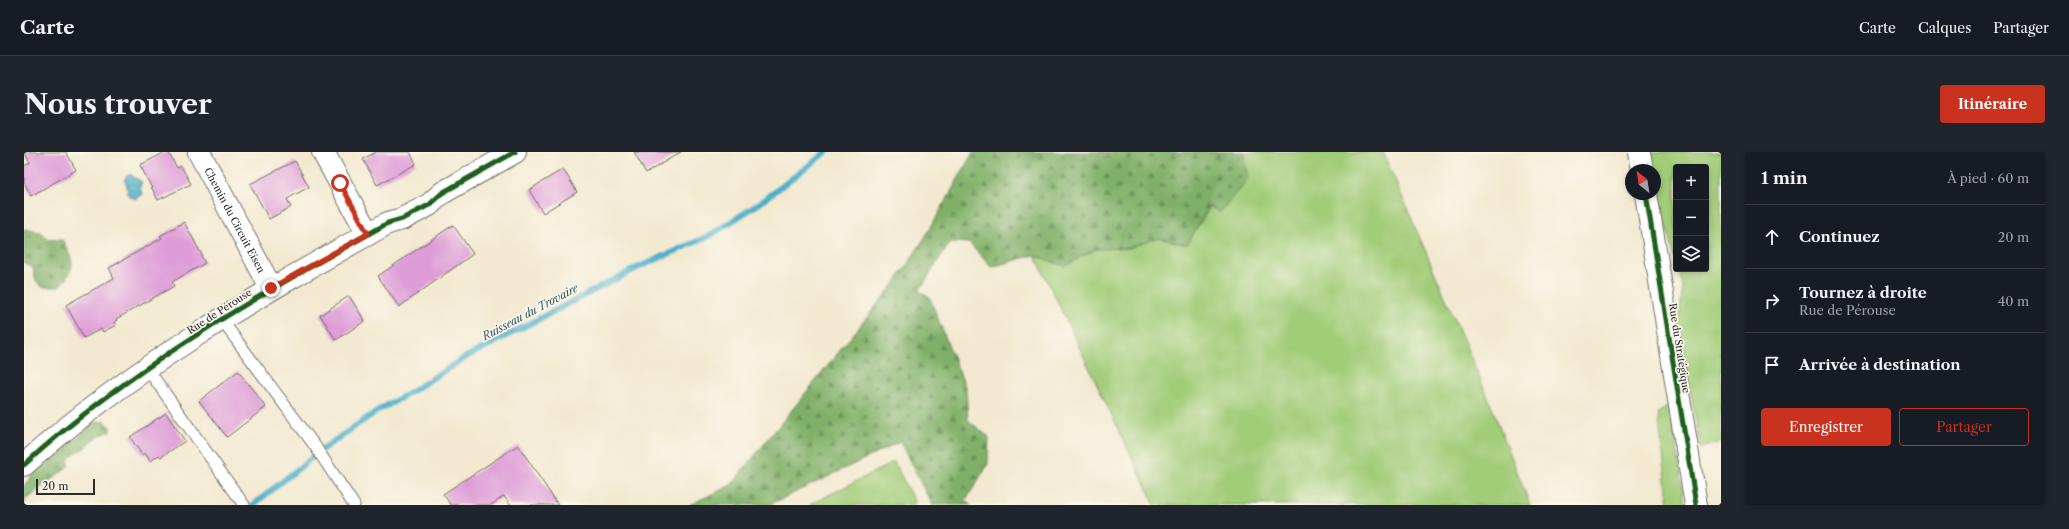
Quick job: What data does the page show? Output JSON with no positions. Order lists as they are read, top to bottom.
{
  "streets": {
    "street": ["Chemin du Circuit Eisen", "Rue de Pérouse", "Rue du Stratégique"]
  },
  "crossings": [
    ["Chemin du Circuit Eisen", "Rue de Pérouse"]
  ],
  "water": ["Ruisseau du Trovaire"],
  "scale_bar": "20 m",
  "north": "top left",
  "page": {
    "header": "Carte",
    "nav": ["Carte", "Calques", "Partager"],
    "buttons": [
      "Itinéraire",
      ["Enregistrer", "Partager"]
    ],
    "title": "Nous trouver",
    "heading": ["1 min", "À pied · 60 m"],
    "map_buttons": ["+", "−"],
    "list": [
      ["Continuez", "20 m"],
      ["Tournez à droite", "Rue de Pérouse", "40 m"],
      "Arrivée à destination"
    ],
    "scale": "20 m"
  }
}
